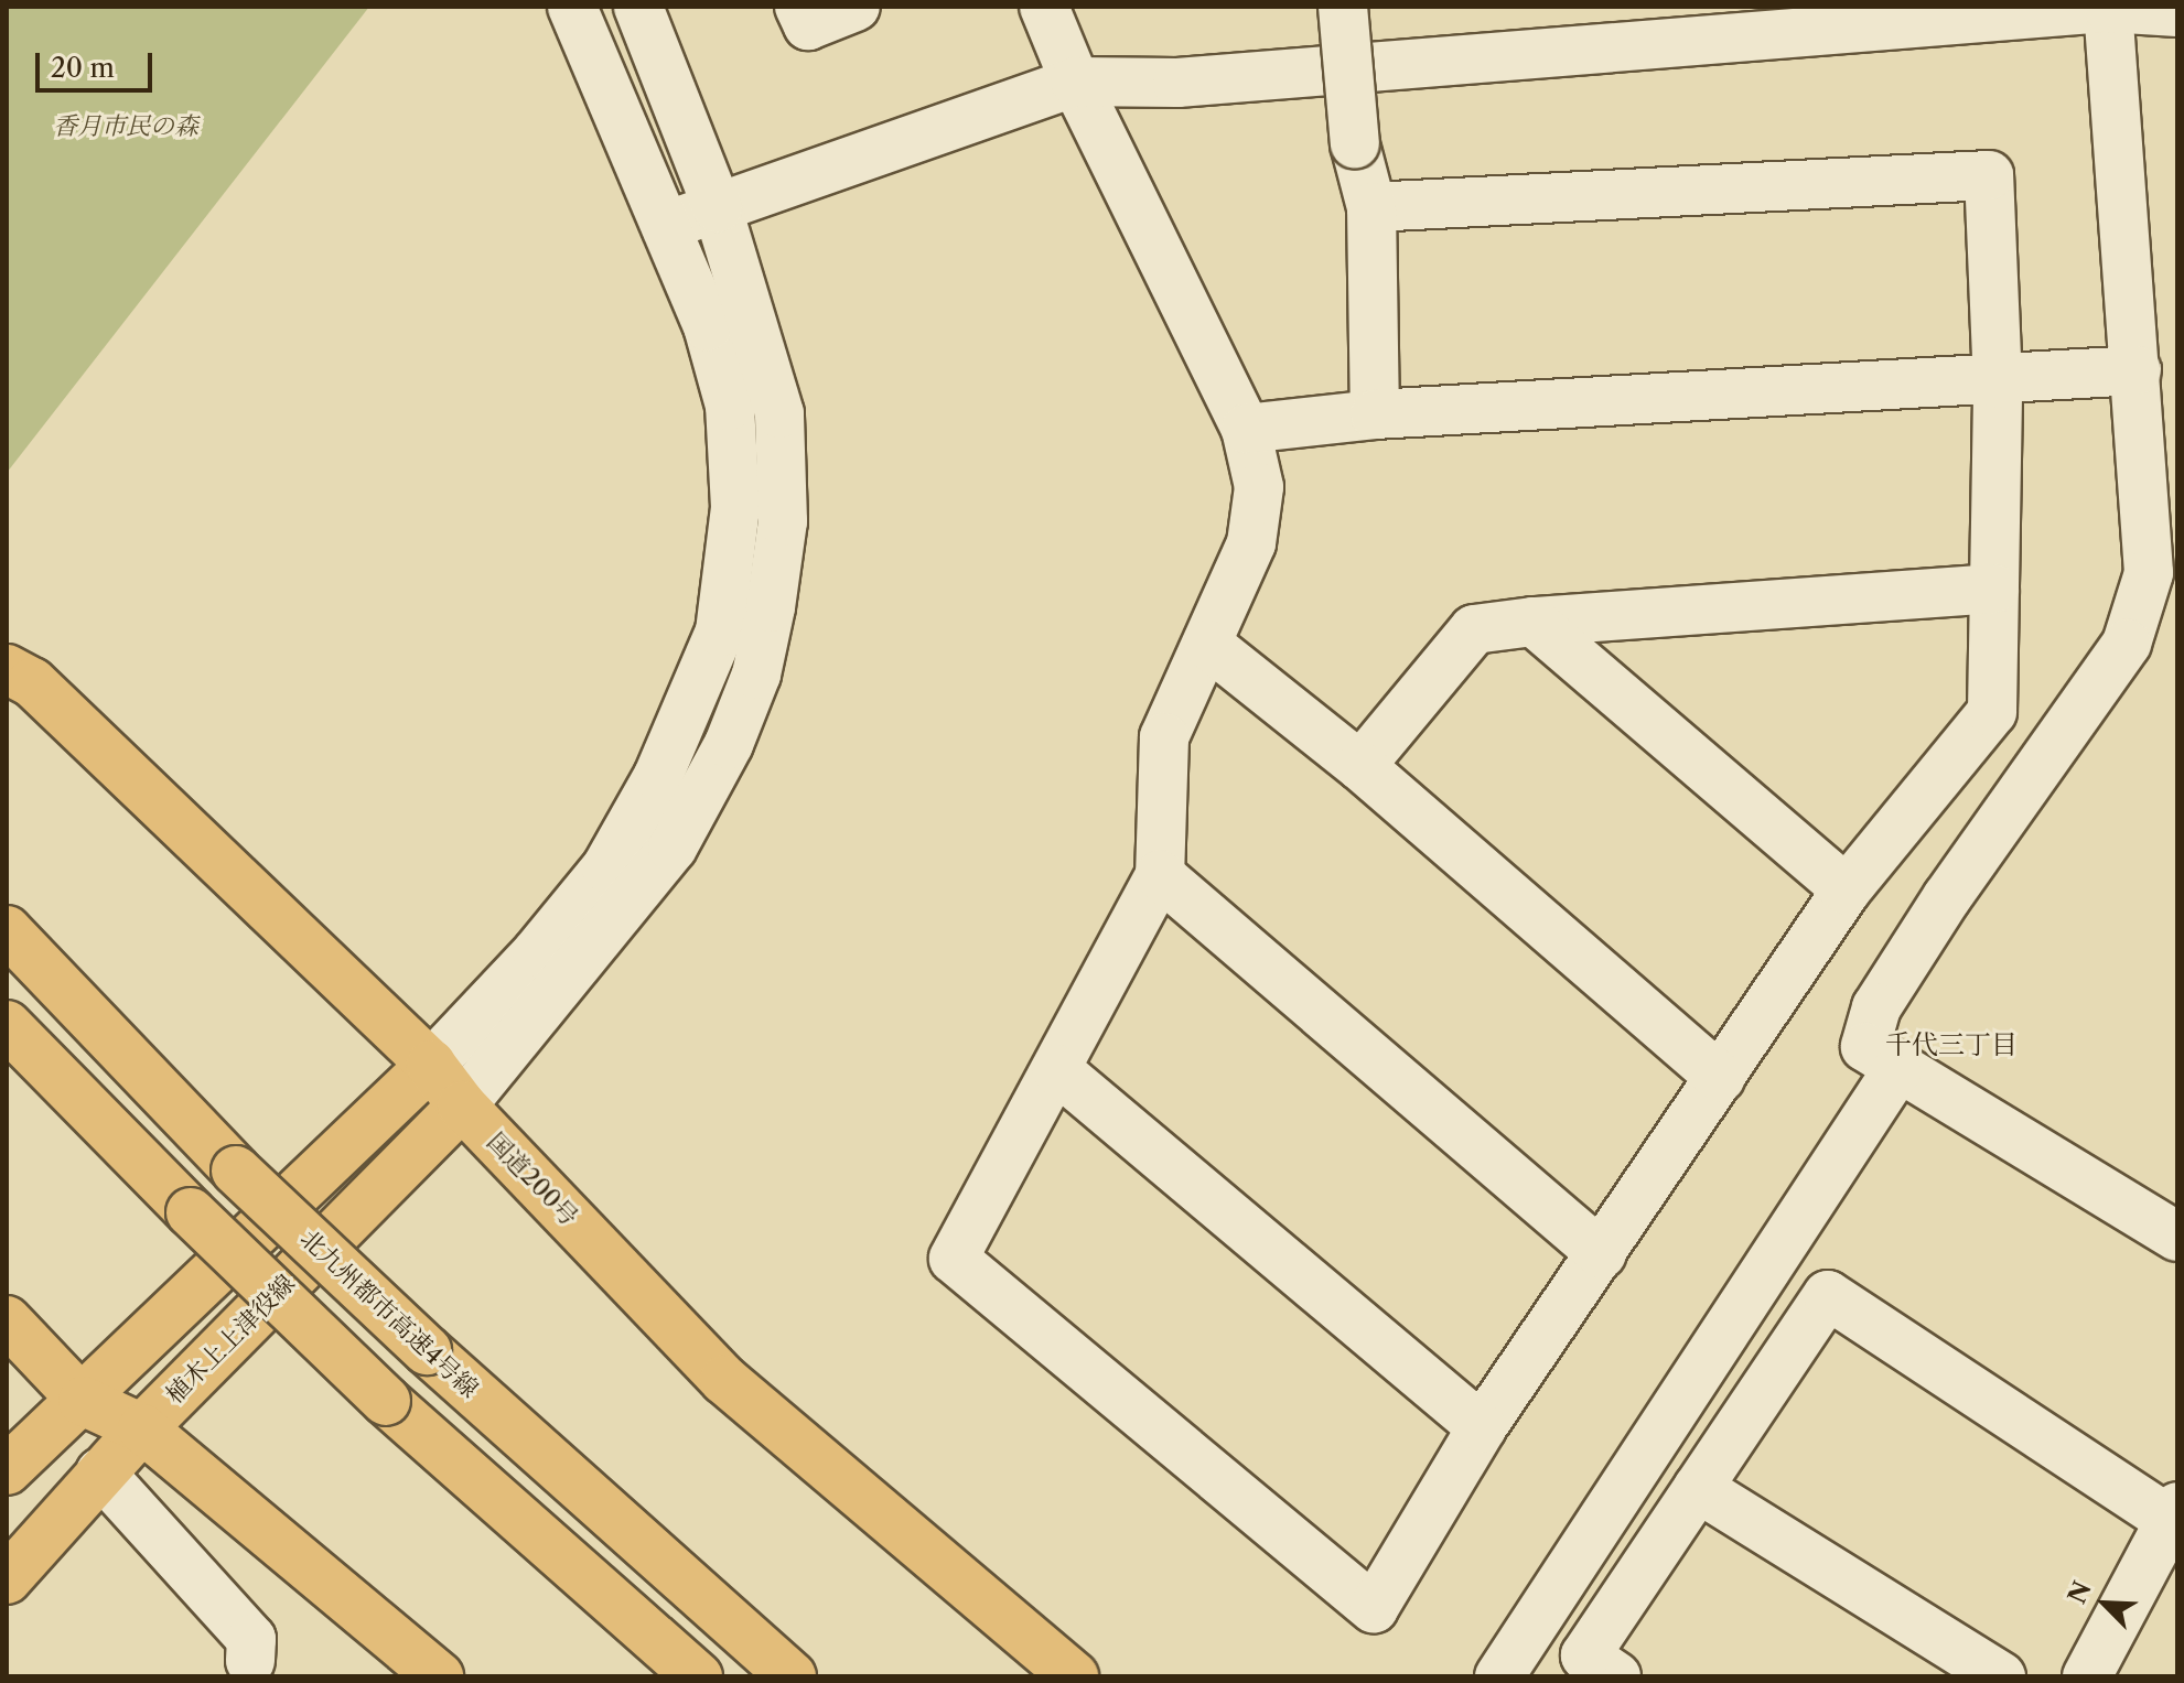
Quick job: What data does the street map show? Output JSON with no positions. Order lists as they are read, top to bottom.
{
  "streets": {
    "main road": ["国道200号", "北九州都市高速4号線", "植木上上津役線"]
  },
  "crossings": [
    ["国道200号", "植木上上津役線"]
  ],
  "districts": ["千代三丁目"],
  "parks": ["香月市民の森"],
  "scale_bar": "20 m",
  "north": "top left"
}
